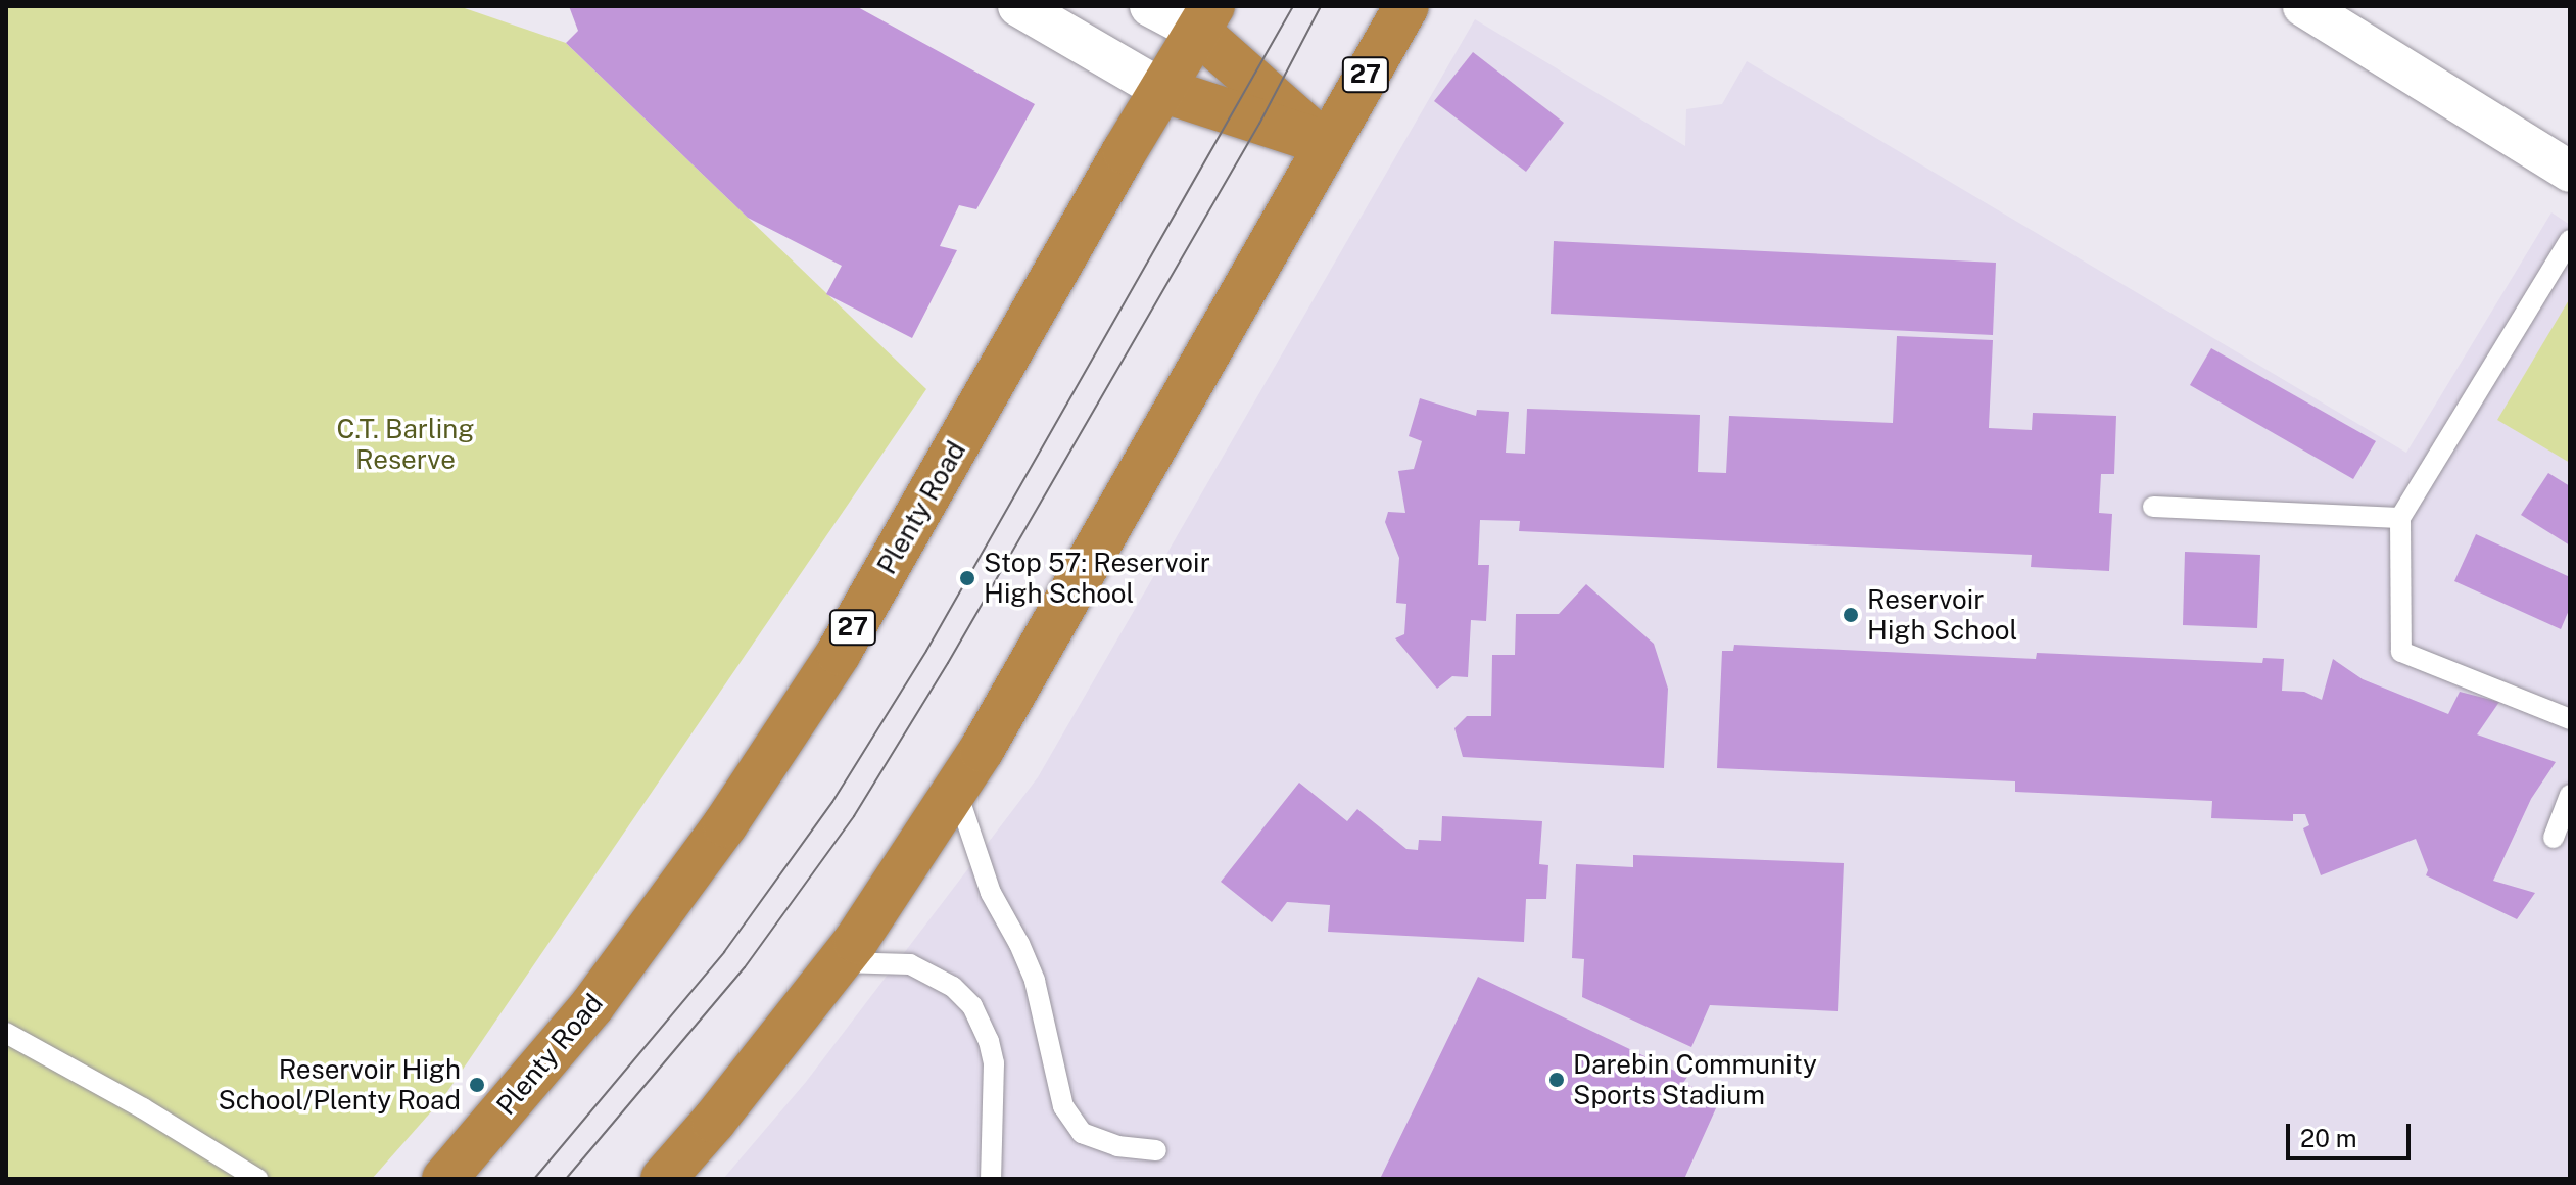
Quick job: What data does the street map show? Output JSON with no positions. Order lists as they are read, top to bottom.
{
  "streets": {
    "highway": ["27", "Plenty Road"]
  },
  "parks": ["C.T. Barling Reserve"],
  "places": [
    "Stop 57: Reservoir High School",
    "Reservoir High School",
    "Darebin Community Sports Stadium",
    "Reservoir High School/Plenty Road"
  ],
  "scale_bar": "20 m"
}
